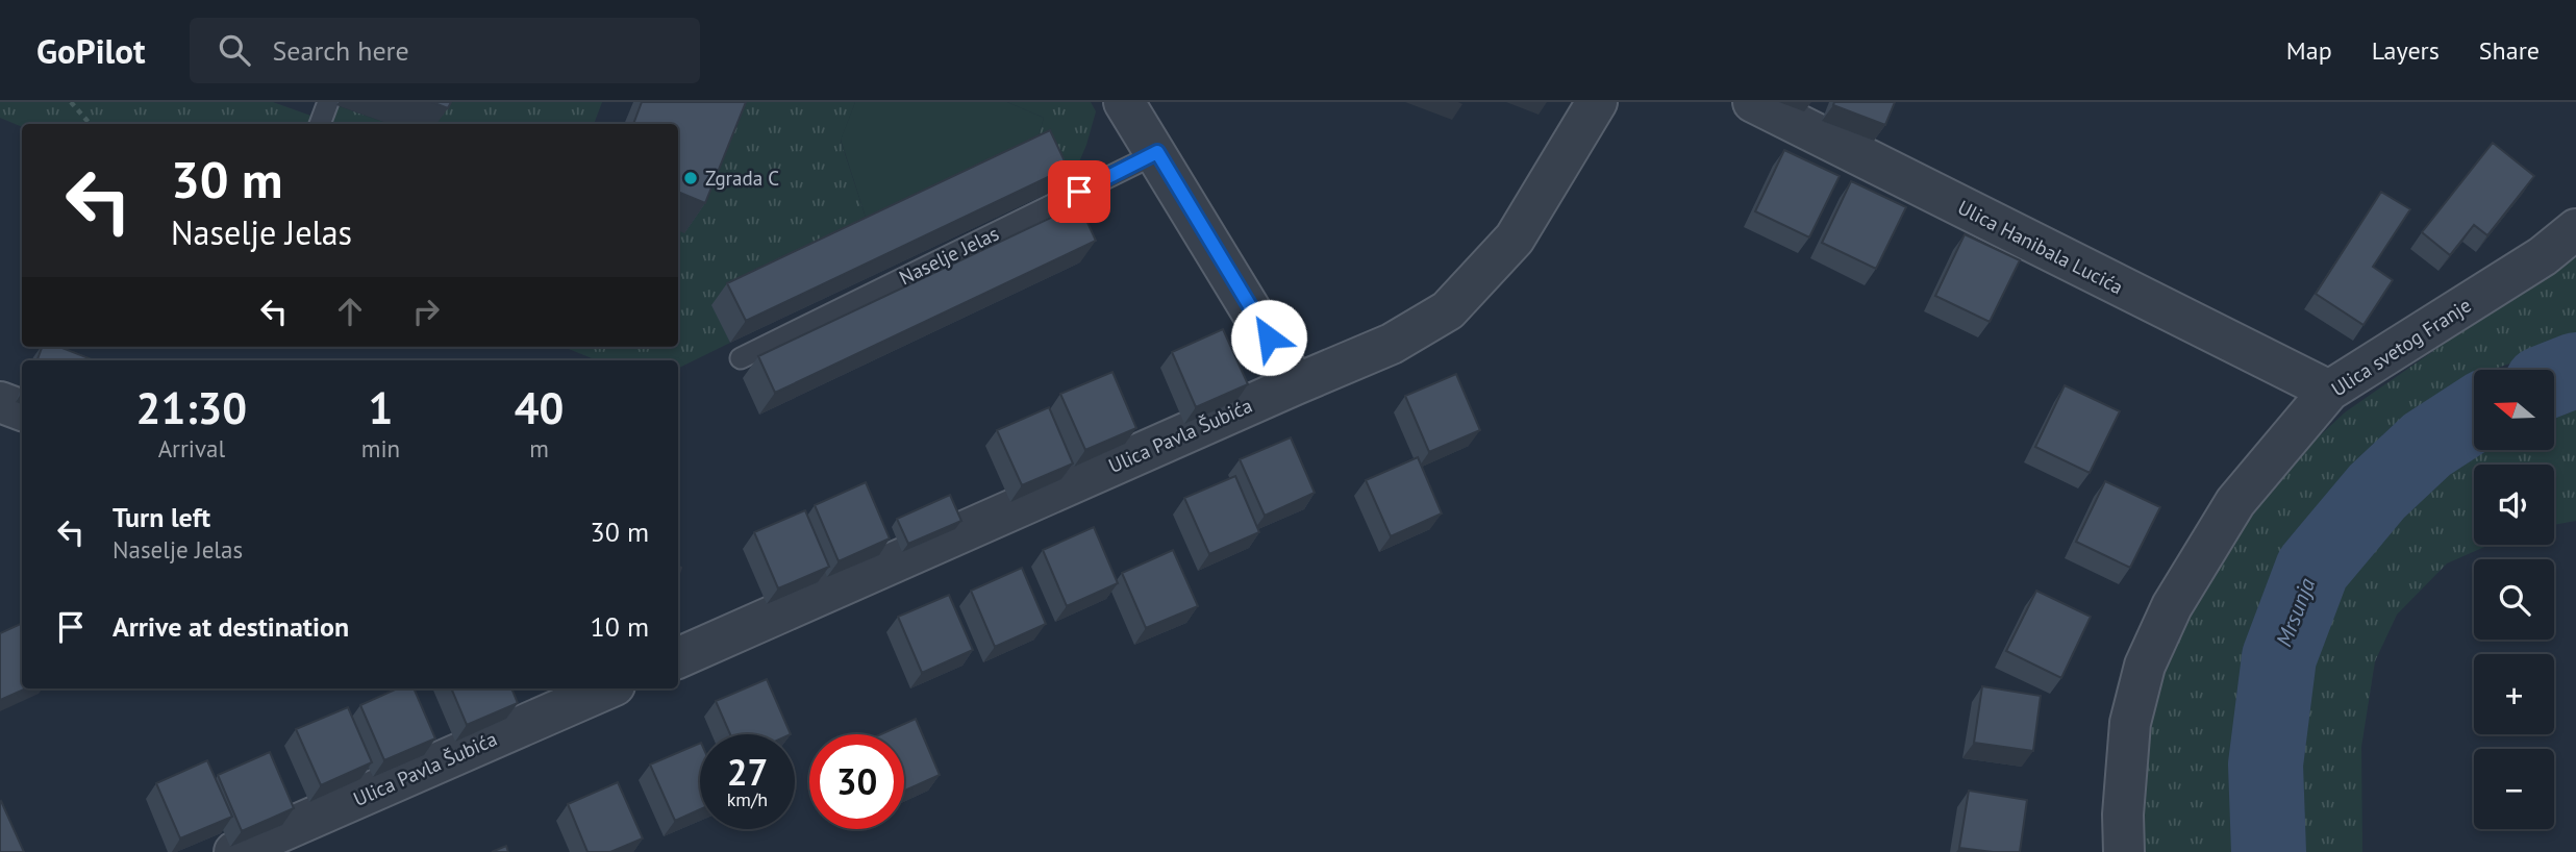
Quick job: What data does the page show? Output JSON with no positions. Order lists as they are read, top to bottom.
{
  "streets": {
    "street": ["Ulica Hanibala Lucića", "Ulica svetog Franje", "Ulica Pavla Šubića"],
    "lane": ["Naselje Jelas"]
  },
  "crossings": [
    ["Ulica Hanibala Lucića", "Ulica svetog Franje"]
  ],
  "water": ["Mrsunja"],
  "places": ["Zgrada C"],
  "north": "left",
  "page": {
    "header": "GoPilot",
    "search": "Search here",
    "nav": ["Map", "Layers", "Share"],
    "turn": ["30 m", "Naselje Jelas"],
    "eta": [
      "21:30",
      "Arrival",
      "1",
      "min",
      "40",
      "m"
    ],
    "map_buttons": ["+", "−"],
    "list": [
      {
        "name": "Turn left",
        "note": "Naselje Jelas",
        "value": "30 m"
      },
      {
        "name": "Arrive at destination",
        "value": "10 m"
      }
    ],
    "speed": "27 km/h",
    "limit": "30"
  }
}
